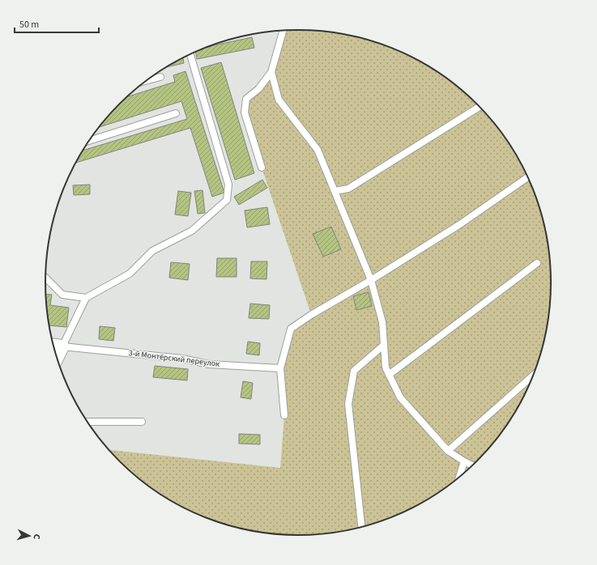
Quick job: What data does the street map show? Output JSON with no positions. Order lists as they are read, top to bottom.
{
  "streets": {
    "street": ["3-й Монтёрский переулок"]
  },
  "scale_bar": "50 m",
  "north": "right"
}
